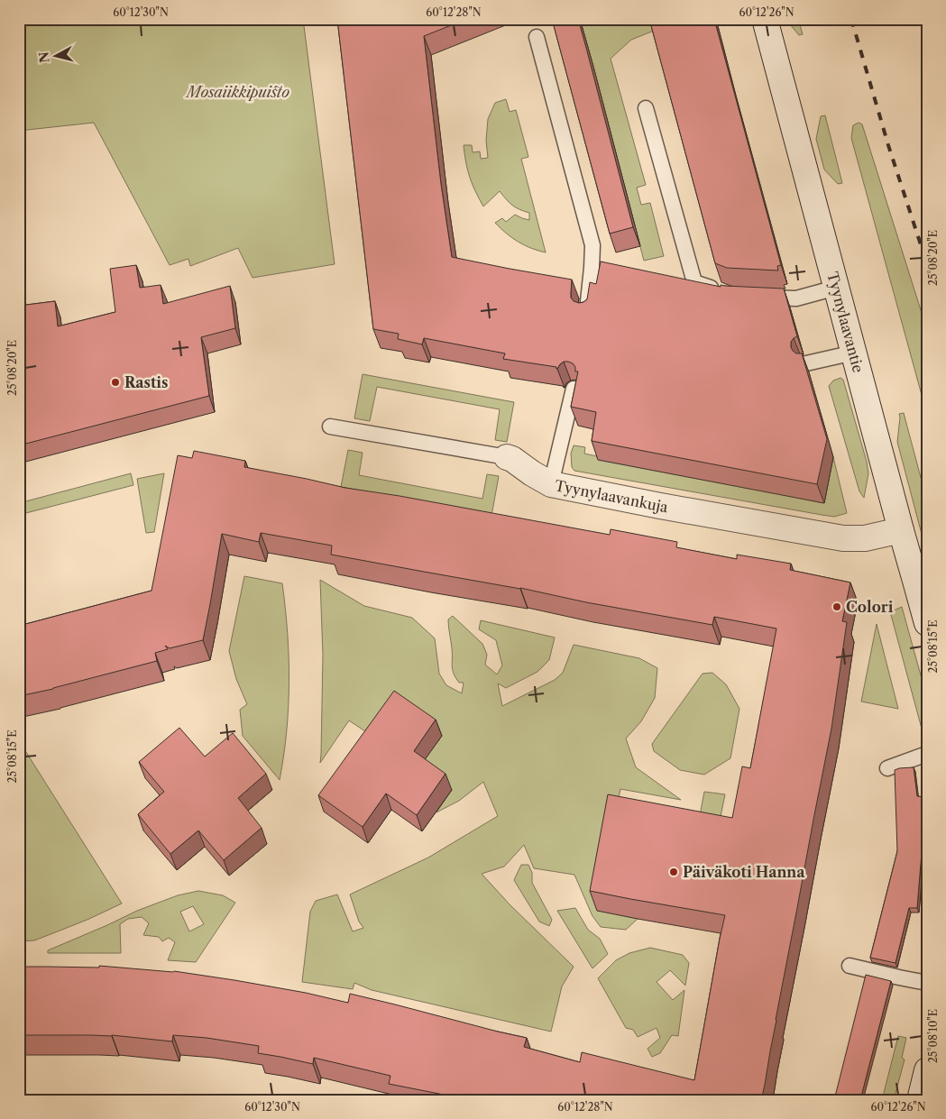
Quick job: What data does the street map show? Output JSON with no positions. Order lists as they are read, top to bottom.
{
  "streets": {
    "street": ["Tyynylaavantie", "Tyynylaavankuja"]
  },
  "crossings": [
    ["Tyynylaavantie", "Tyynylaavankuja"]
  ],
  "parks": ["Mosaiikkipuisto"],
  "places": ["Rastis", "Colori", "Päiväkoti Hanna"],
  "north": "left",
  "coordinates": [
    "60°12'30\"N",
    "60°12'28\"N",
    "60°12'26\"N",
    "25°08'20\"E",
    "25°08'15\"E",
    "25°08'10\"E"
  ]
}
